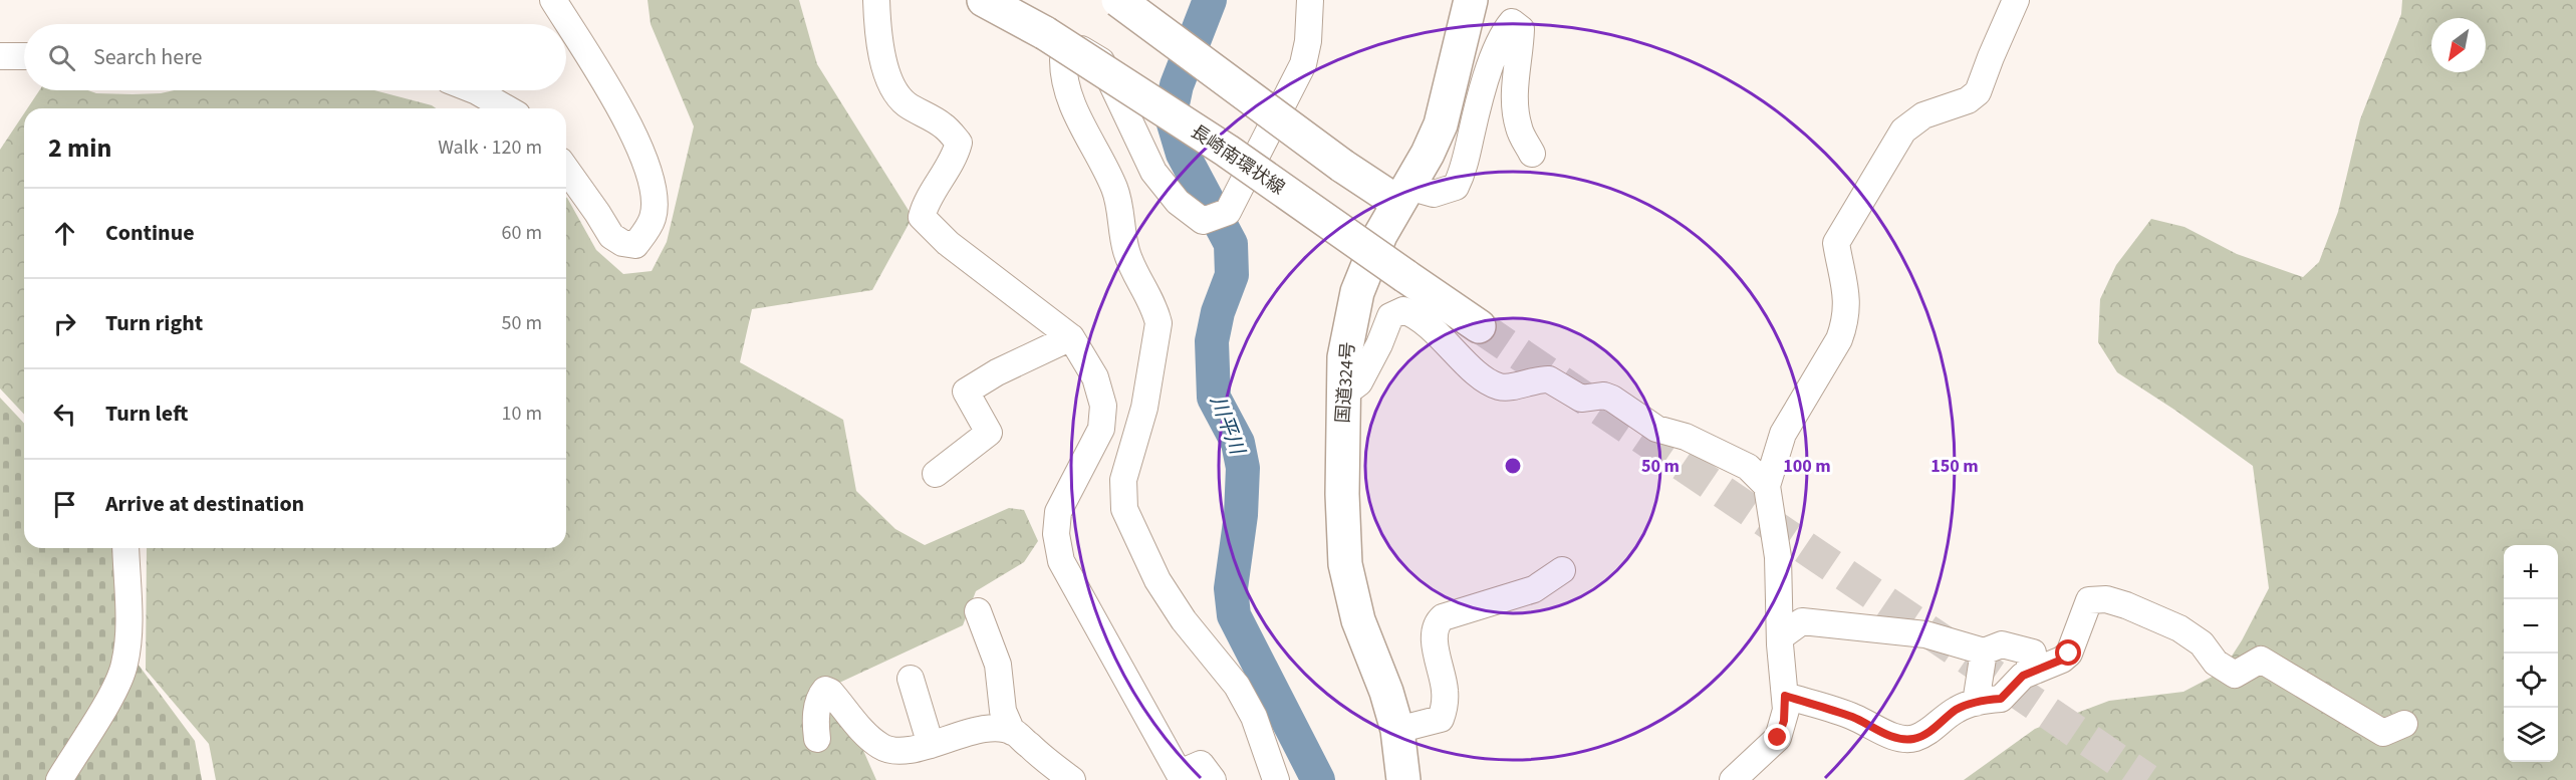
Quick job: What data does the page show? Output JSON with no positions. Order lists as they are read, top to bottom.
{
  "streets": {
    "highway": ["長崎南環状線", "国道324号"]
  },
  "water": ["川平川"],
  "north": "bottom left",
  "page": {
    "search": "Search here",
    "heading": ["2 min", "Walk · 120 m"],
    "list": [
      ["Continue", "60 m"],
      ["Turn right", "50 m"],
      ["Turn left", "10 m"],
      "Arrive at destination"
    ],
    "map_buttons": ["+", "−"]
  },
  "rings": ["50 m", "100 m", "150 m"]
}
